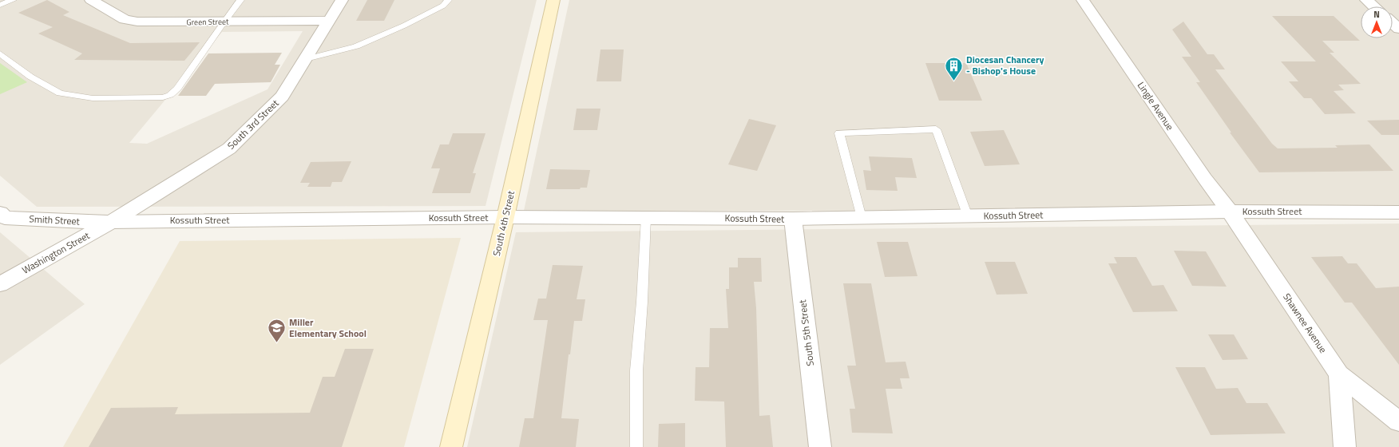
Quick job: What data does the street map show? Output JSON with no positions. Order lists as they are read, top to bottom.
{
  "streets": {
    "main road": ["South 4th Street"],
    "street": [
      "Green Street",
      "Lingle Avenue",
      "South 3rd Street",
      "Kossuth Street",
      "Smith Street",
      "Washington Street",
      "Shawnee Avenue",
      "South 5th Street"
    ]
  },
  "crossings": [
    ["Green Street", "South 3rd Street"],
    ["Lingle Avenue", "Kossuth Street"],
    ["Lingle Avenue", "Shawnee Avenue"],
    ["South 3rd Street", "Kossuth Street"],
    ["South 3rd Street", "Smith Street"],
    ["South 3rd Street", "Washington Street"],
    ["Kossuth Street", "Smith Street"],
    ["Kossuth Street", "South 4th Street"],
    ["Kossuth Street", "Washington Street"],
    ["Kossuth Street", "Shawnee Avenue"],
    ["Kossuth Street", "South 5th Street"],
    ["Smith Street", "Washington Street"]
  ],
  "places": {
    "building": ["Diocesan Chancery - Bishop's House"],
    "school or university": ["Miller Elementary School"]
  },
  "north": "top"
}
